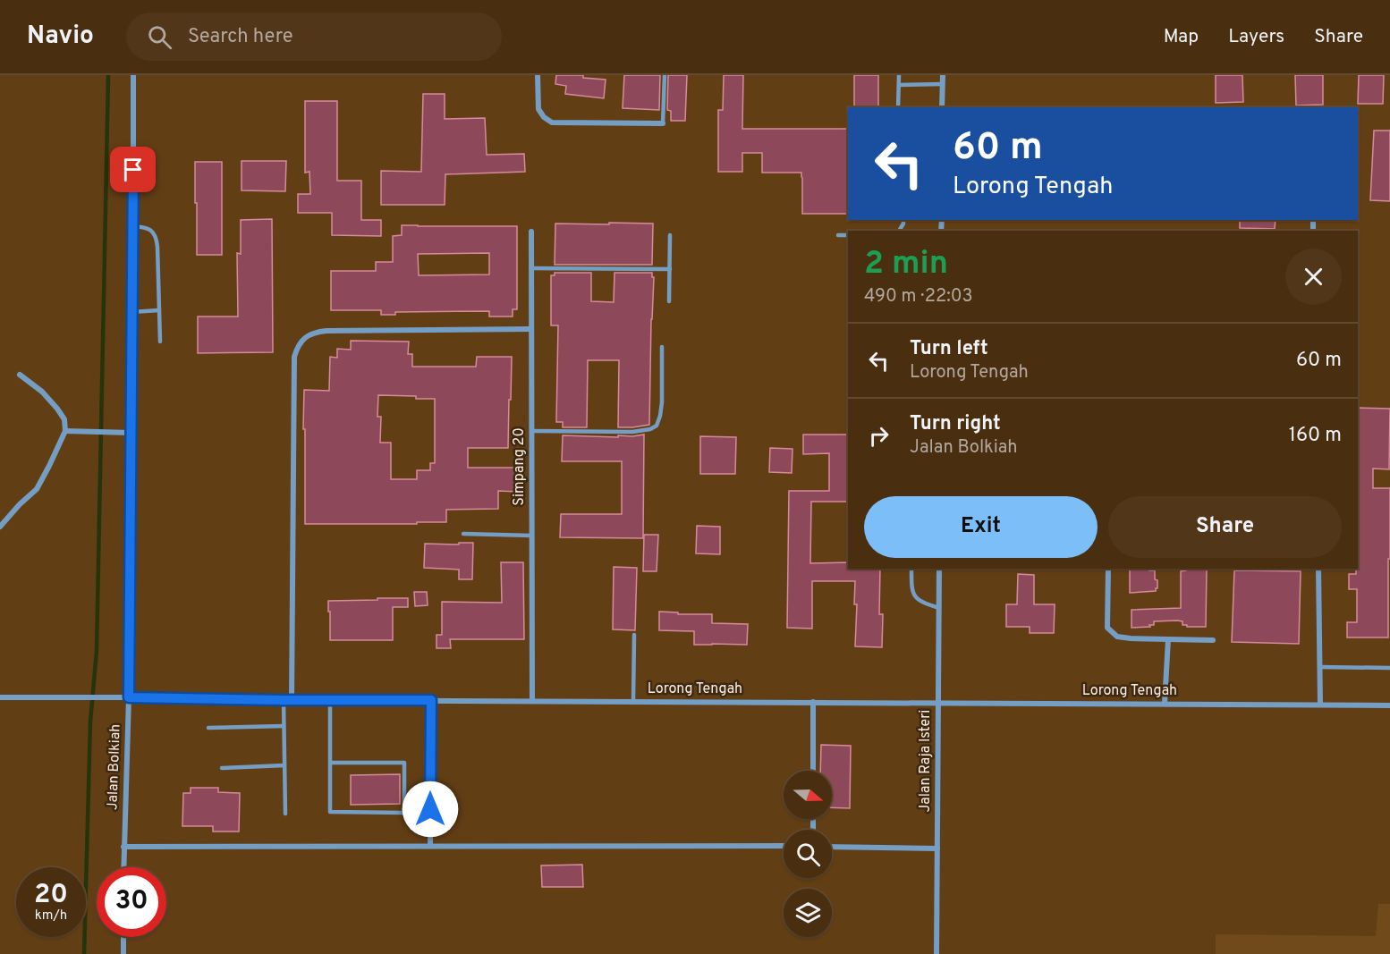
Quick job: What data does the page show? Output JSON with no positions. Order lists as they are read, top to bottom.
{
  "streets": {
    "street": [
      "Simpang 20",
      "Lorong Tengah",
      "Jalan Raja Isteri",
      "Jalan Bolkiah"
    ]
  },
  "crossings": [
    ["Simpang 20", "Lorong Tengah"],
    ["Lorong Tengah", "Jalan Raja Isteri"],
    ["Lorong Tengah", "Jalan Bolkiah"]
  ],
  "north": "right",
  "page": {
    "header": "Navio",
    "search": "Search here",
    "nav": ["Map", "Layers", "Share"],
    "turn": ["60 m", "Lorong Tengah"],
    "heading": ["2 min", "490 m · 22:03"],
    "list": [
      {
        "name": "Turn left",
        "note": "Lorong Tengah",
        "value": "60 m"
      },
      {
        "name": "Turn right",
        "note": "Jalan Bolkiah",
        "value": "160 m"
      }
    ],
    "buttons": ["Exit", "Share"],
    "speed": "20 km/h",
    "limit": "30"
  }
}
